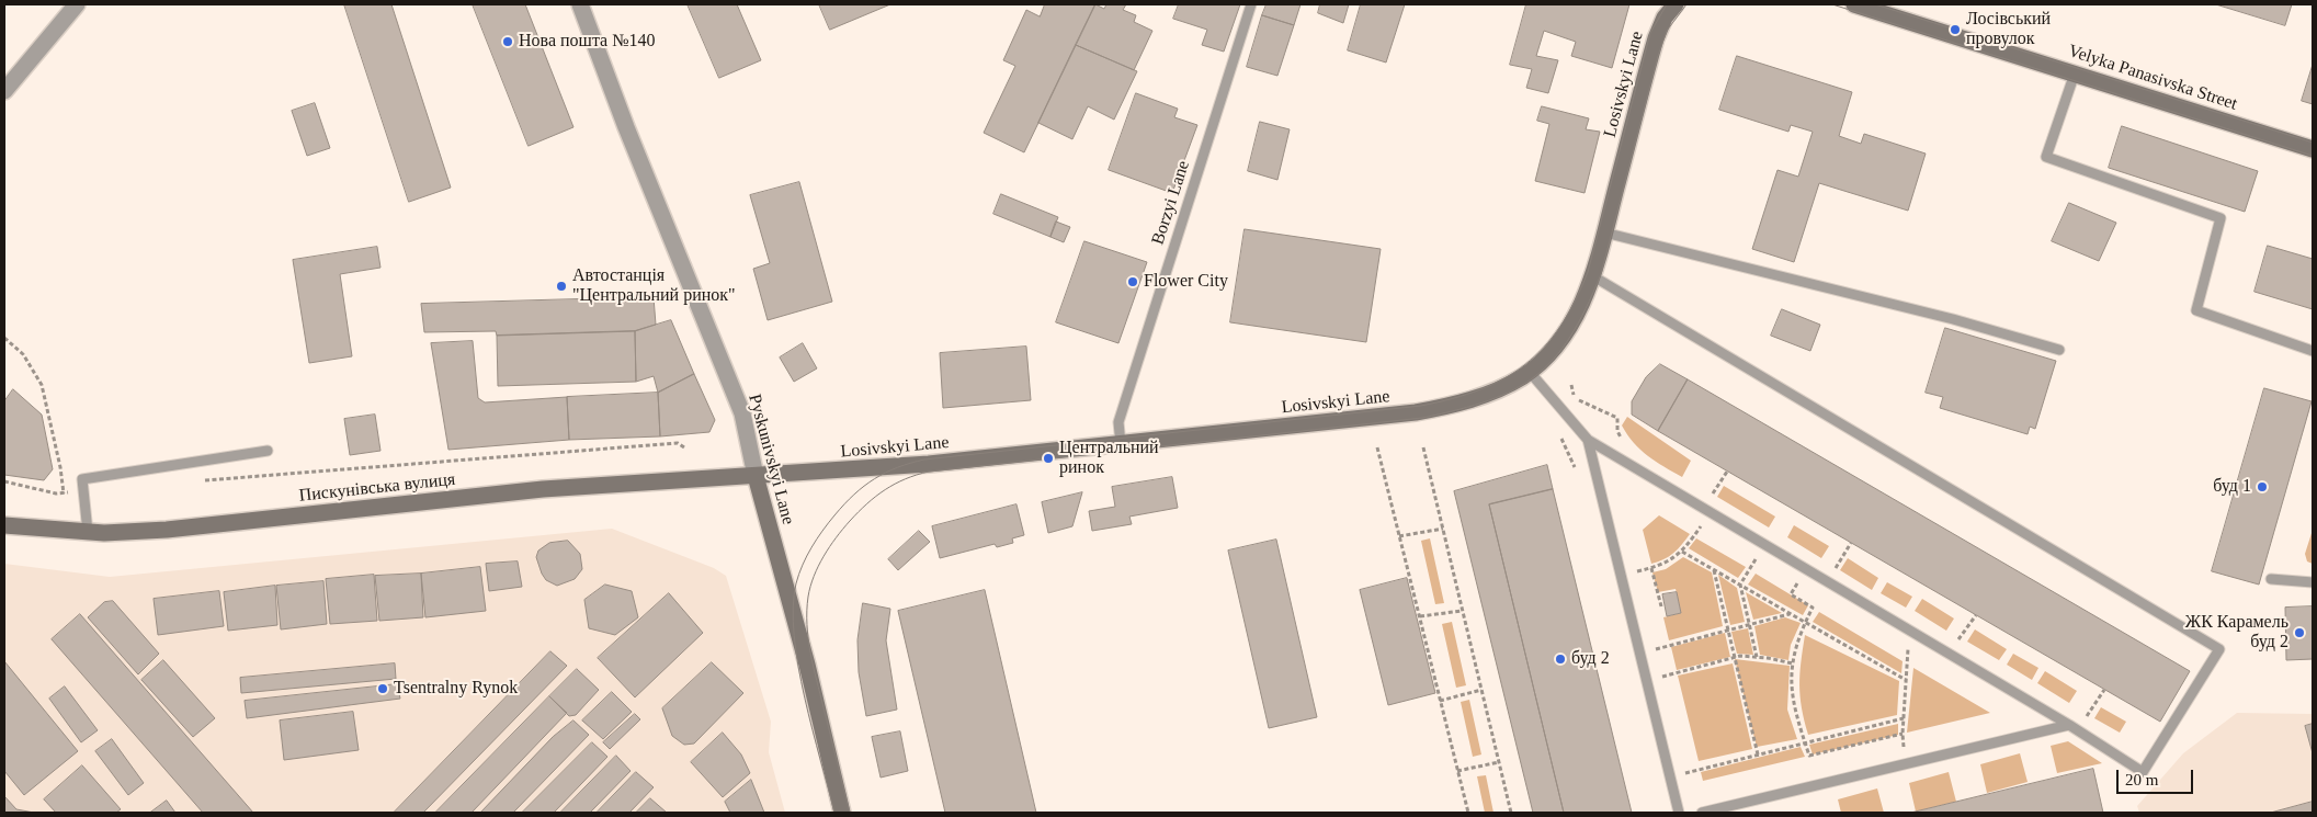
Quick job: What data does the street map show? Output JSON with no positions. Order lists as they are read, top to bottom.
{
  "streets": {
    "street": [
      "Velyka Panasivska Street",
      "Losivskyi Lane",
      "Pyskunivskyi Lane",
      "Пискунівська вулиця"
    ],
    "lane": ["Borzyi Lane"]
  },
  "crossings": [
    ["Losivskyi Lane", "Borzyi Lane"],
    ["Losivskyi Lane", "Pyskunivskyi Lane"],
    ["Losivskyi Lane", "Пискунівська вулиця"],
    ["Pyskunivskyi Lane", "Пискунівська вулиця"]
  ],
  "places": [
    "Лосівський провулок",
    "Нова пошта №140",
    "Flower City",
    "Автостанція \"Центральний ринок\"",
    "Центральний ринок",
    "буд 1",
    "ЖК Карамель буд 2",
    "буд 2",
    "Tsentralny Rynok"
  ],
  "scale_bar": "20 m"
}
